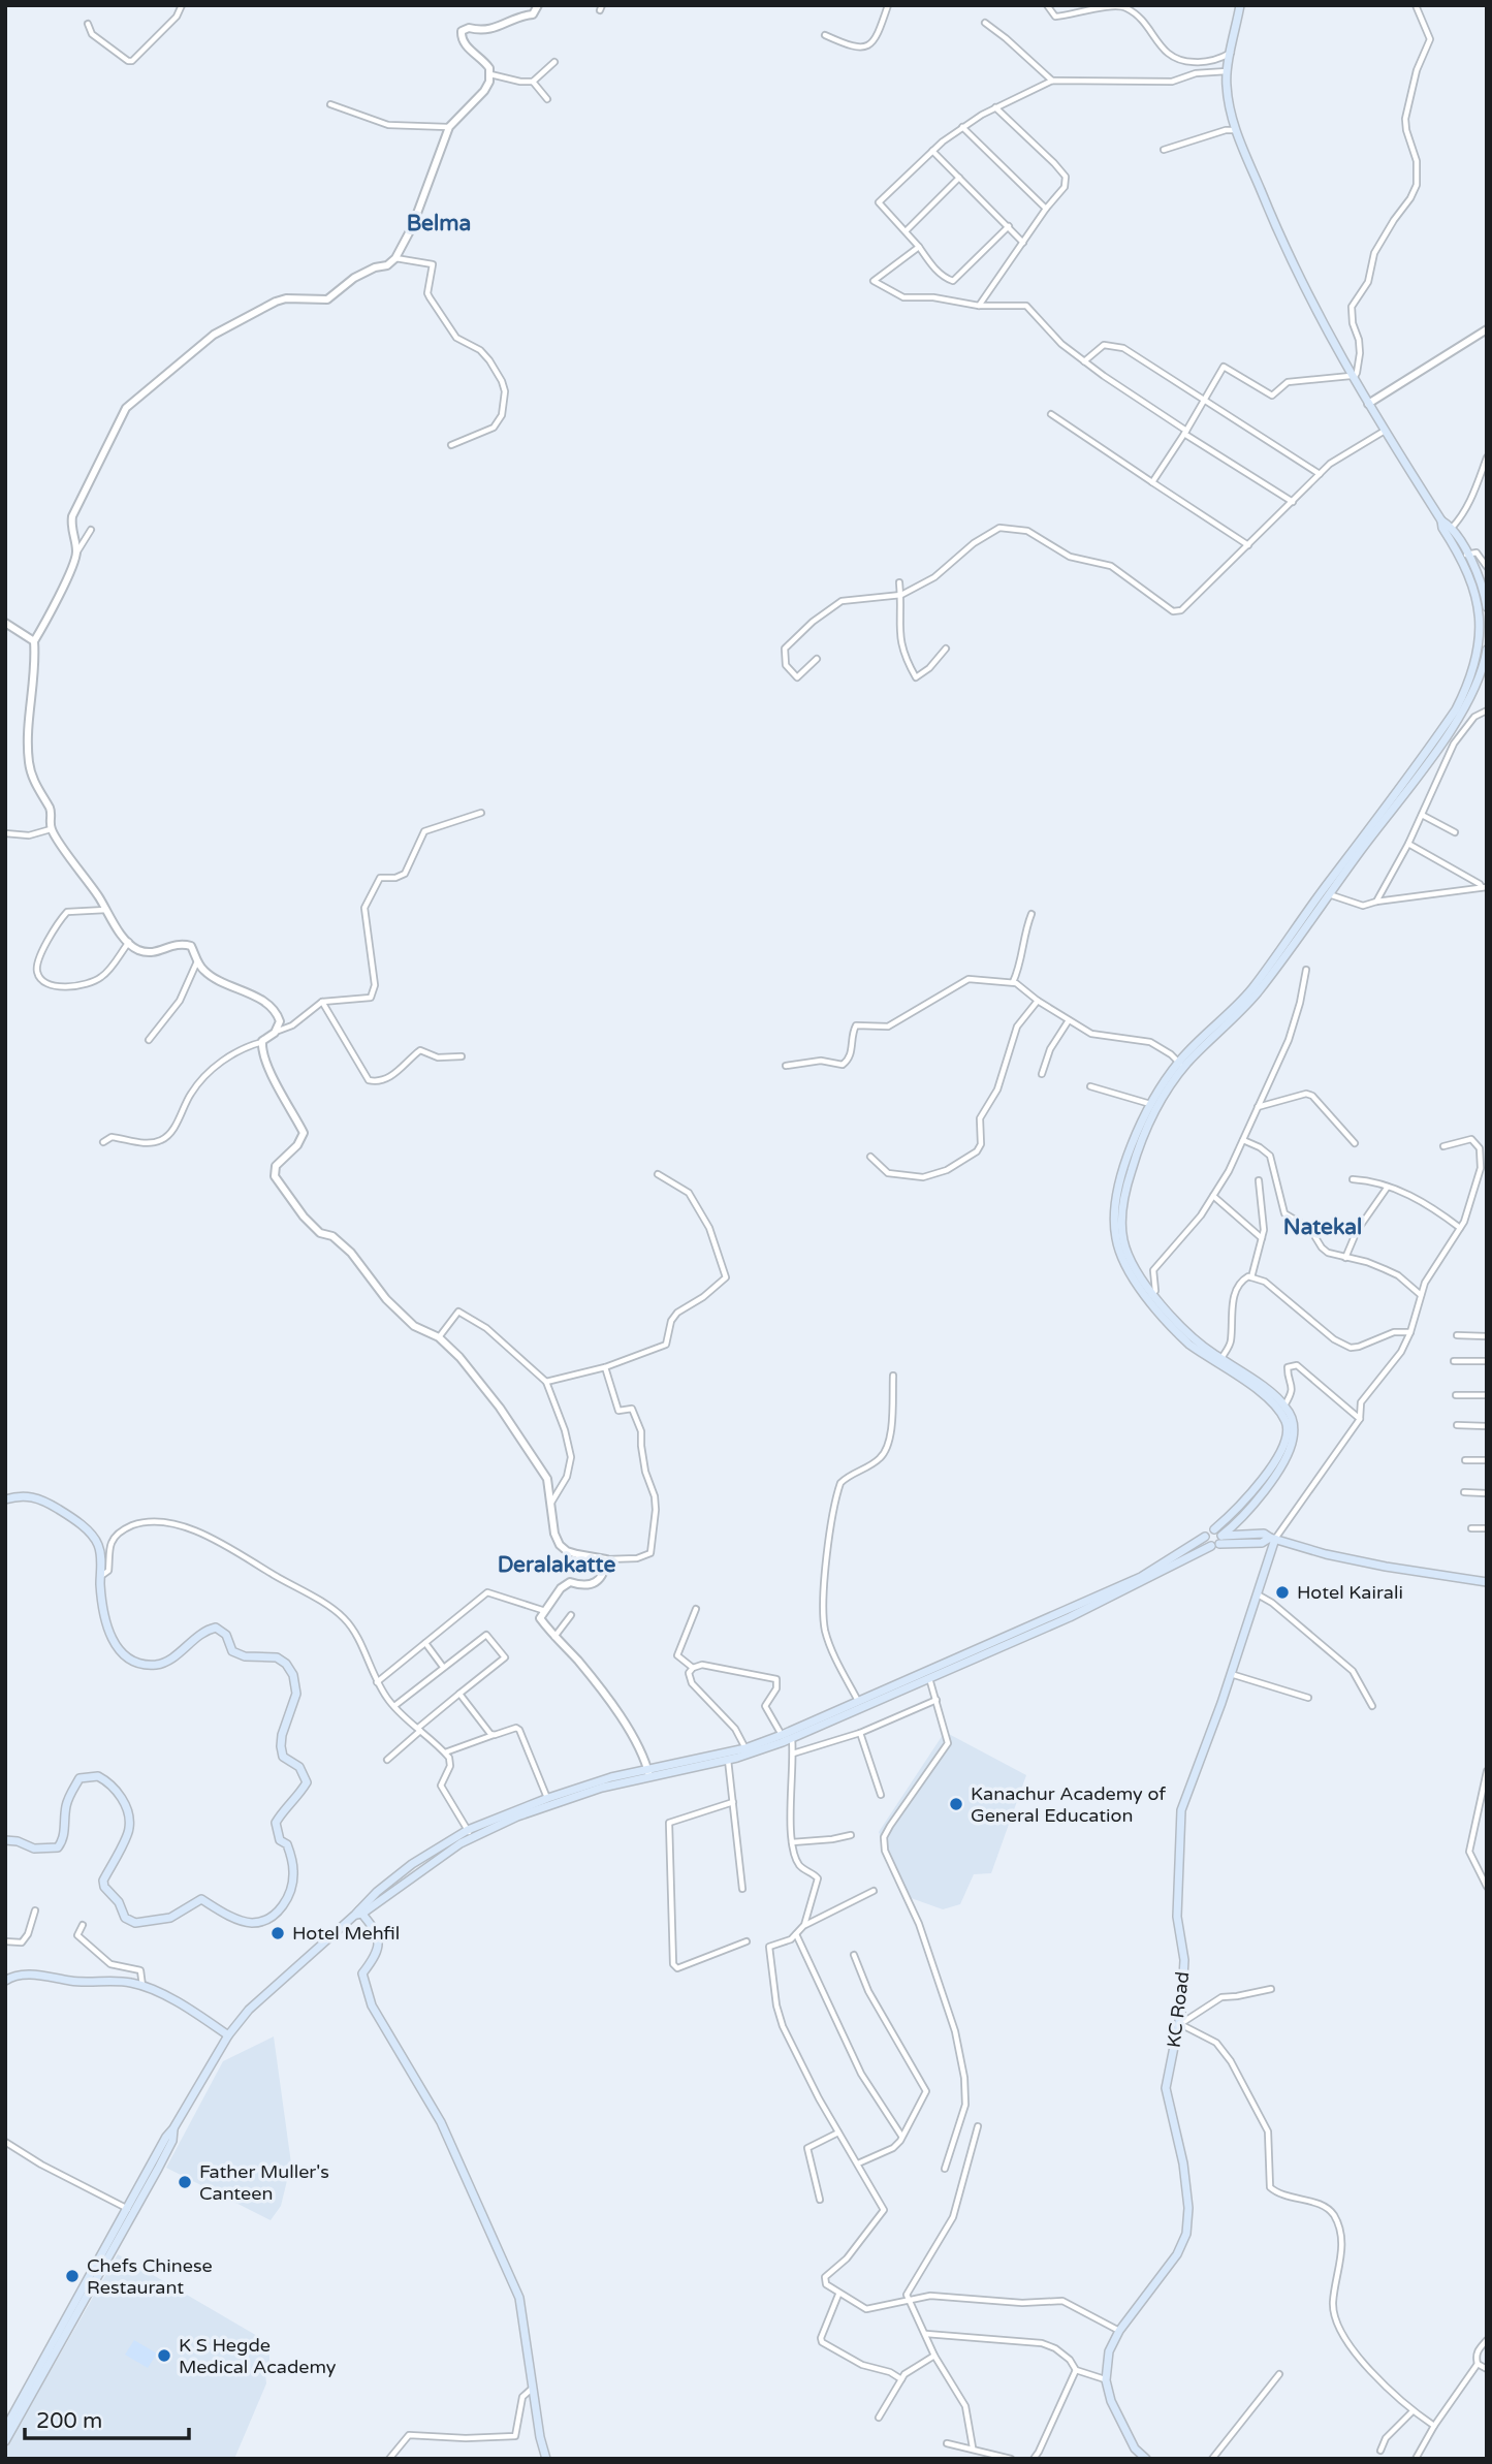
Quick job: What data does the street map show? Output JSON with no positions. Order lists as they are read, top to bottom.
{
  "streets": {
    "main road": ["KC Road"]
  },
  "districts": ["Belma", "Natekal", "Deralakatte"],
  "places": [
    "Hotel Kairali",
    "Kanachur Academy of General Education",
    "Hotel Mehfil",
    "Father Muller's Canteen",
    "Chefs Chinese Restaurant",
    "K S Hegde Medical Academy"
  ],
  "scale_bar": "200 m"
}
